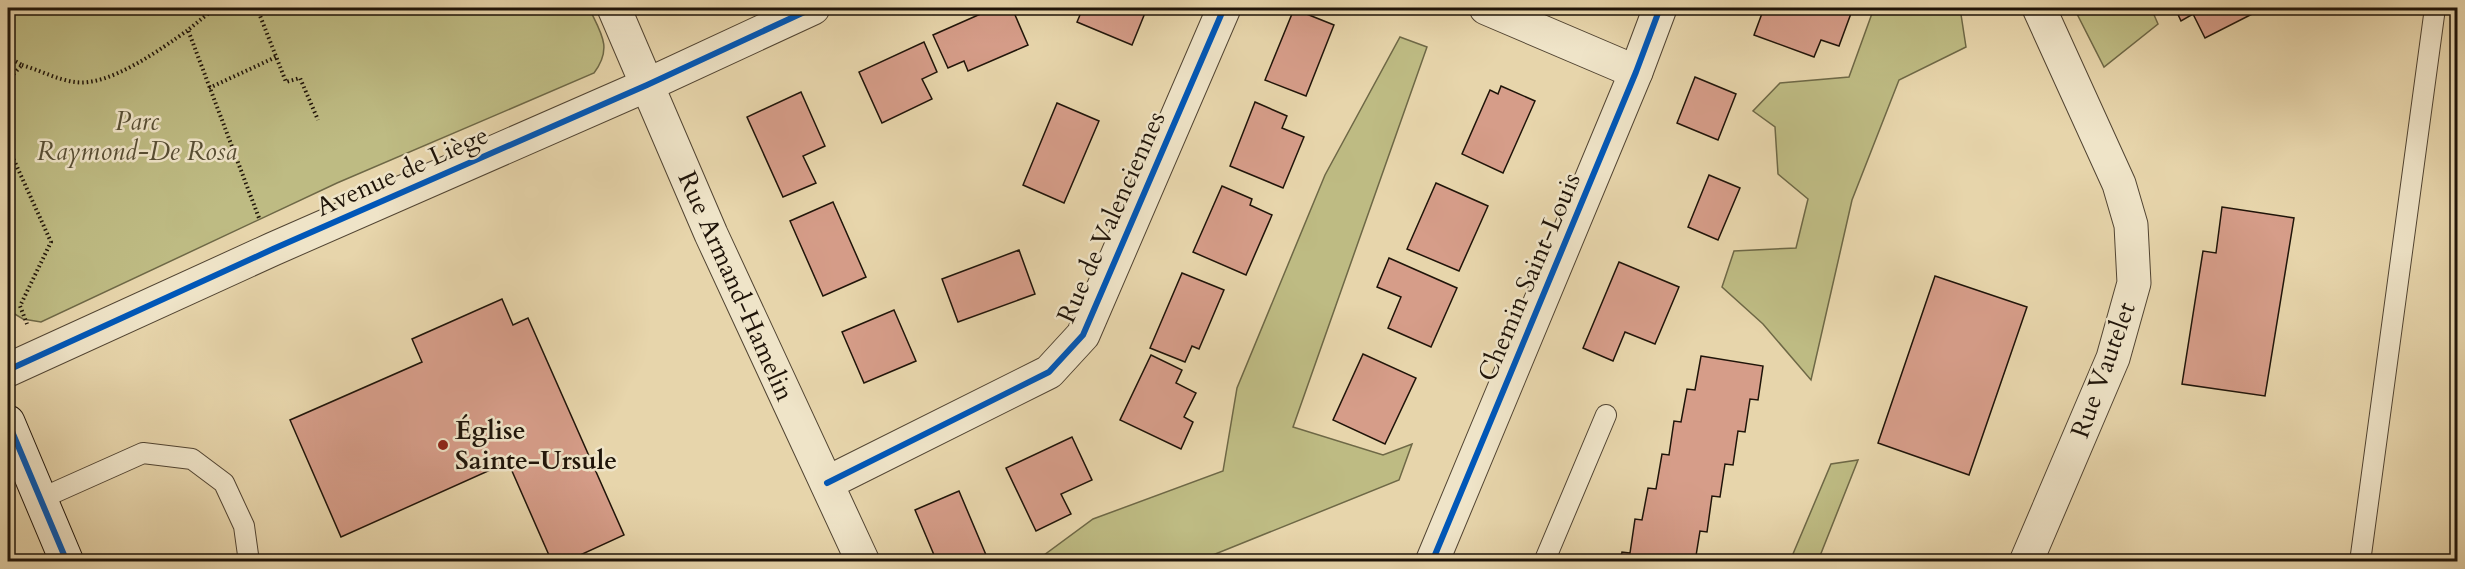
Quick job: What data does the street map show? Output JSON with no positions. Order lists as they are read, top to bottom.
{
  "streets": {
    "street": [
      "Avenue de Liège",
      "Rue de Valenciennes",
      "Chemin Saint-Louis",
      "Rue Armand-Hamelin",
      "Rue Vautelet"
    ]
  },
  "crossings": [
    ["Avenue de Liège", "Rue Armand-Hamelin"],
    ["Rue de Valenciennes", "Rue Armand-Hamelin"]
  ],
  "parks": ["Parc Raymond-De Rosa"],
  "places": ["Église Sainte-Ursule"]
}
